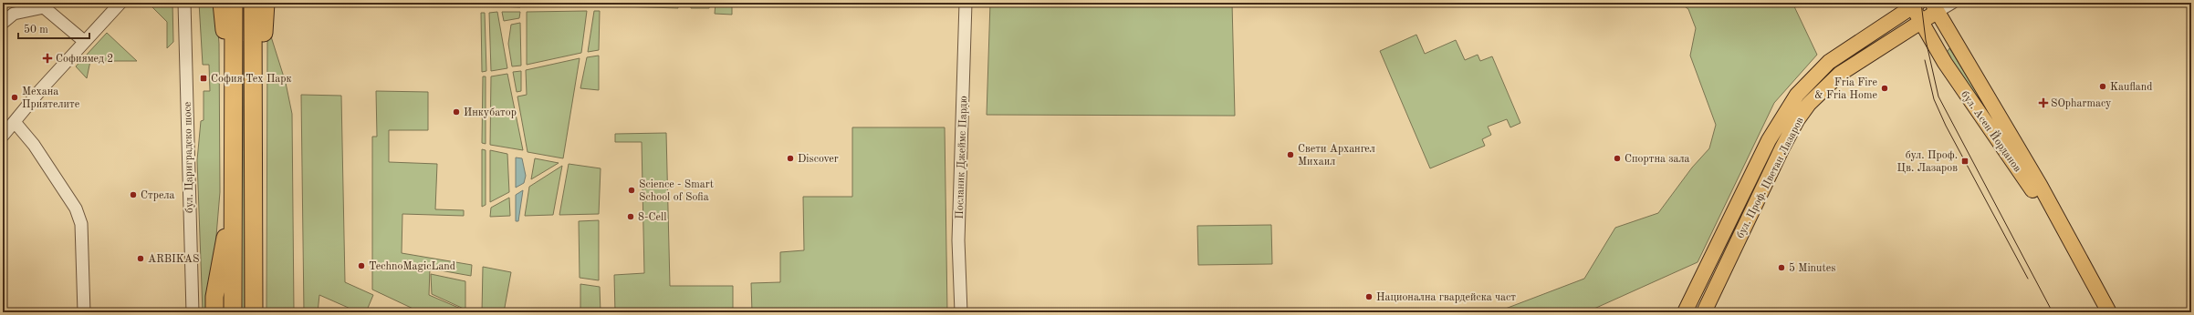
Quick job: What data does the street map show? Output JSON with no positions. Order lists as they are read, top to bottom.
{
  "streets": {
    "main road": ["бул. Асен Йорданов", "бул. Проф. Цветан Лазаров"],
    "street": ["бул. Цариградско шосе", "Посланик Джеймс Пардю"]
  },
  "crossings": [
    ["бул. Асен Йорданов", "бул. Проф. Цветан Лазаров"]
  ],
  "places": {
    "health": ["Софиямед 2", "SOpharmacy"],
    "transit": ["София Тех Парк", "бул. Проф. Цв. Лазаров"],
    "other": [
      "Kaufland",
      "Fria Fire & Fria Home",
      "Механа Приятелите",
      "Инкубатор",
      "Свети Архангел Михаил",
      "Discover",
      "Спортна зала",
      "Science - Smart School of Sofia",
      "Стрела",
      "8-Cell",
      "ARBIKAS",
      "TechnoMagicLand",
      "5 Minutes",
      "Национална гвардейска част"
    ]
  },
  "scale_bar": "50 m"
}
